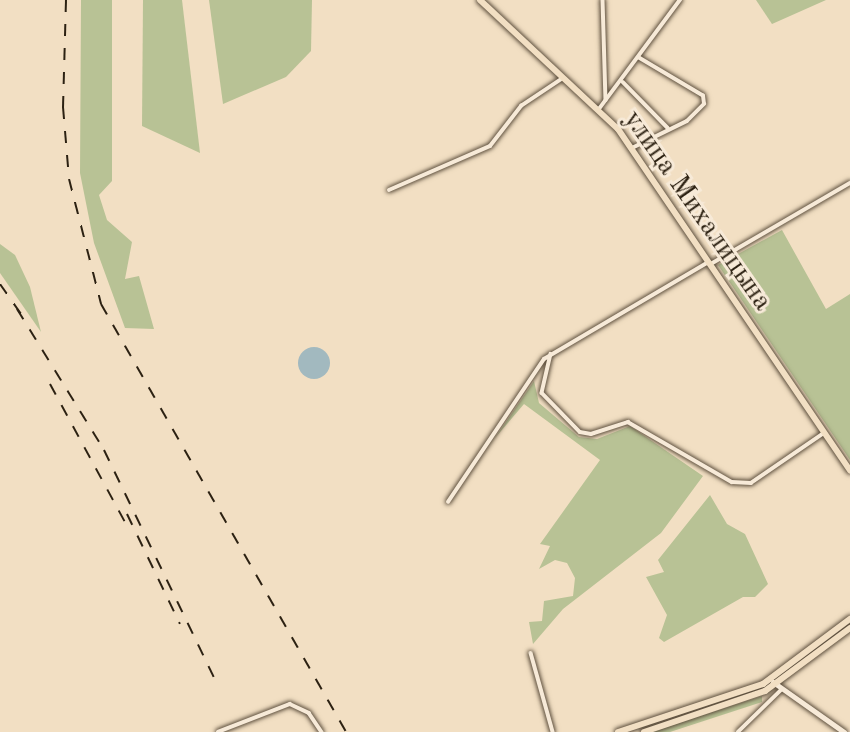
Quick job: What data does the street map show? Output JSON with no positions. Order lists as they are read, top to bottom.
{
  "streets": {
    "main road": ["улица Михалицына"]
  }
}
